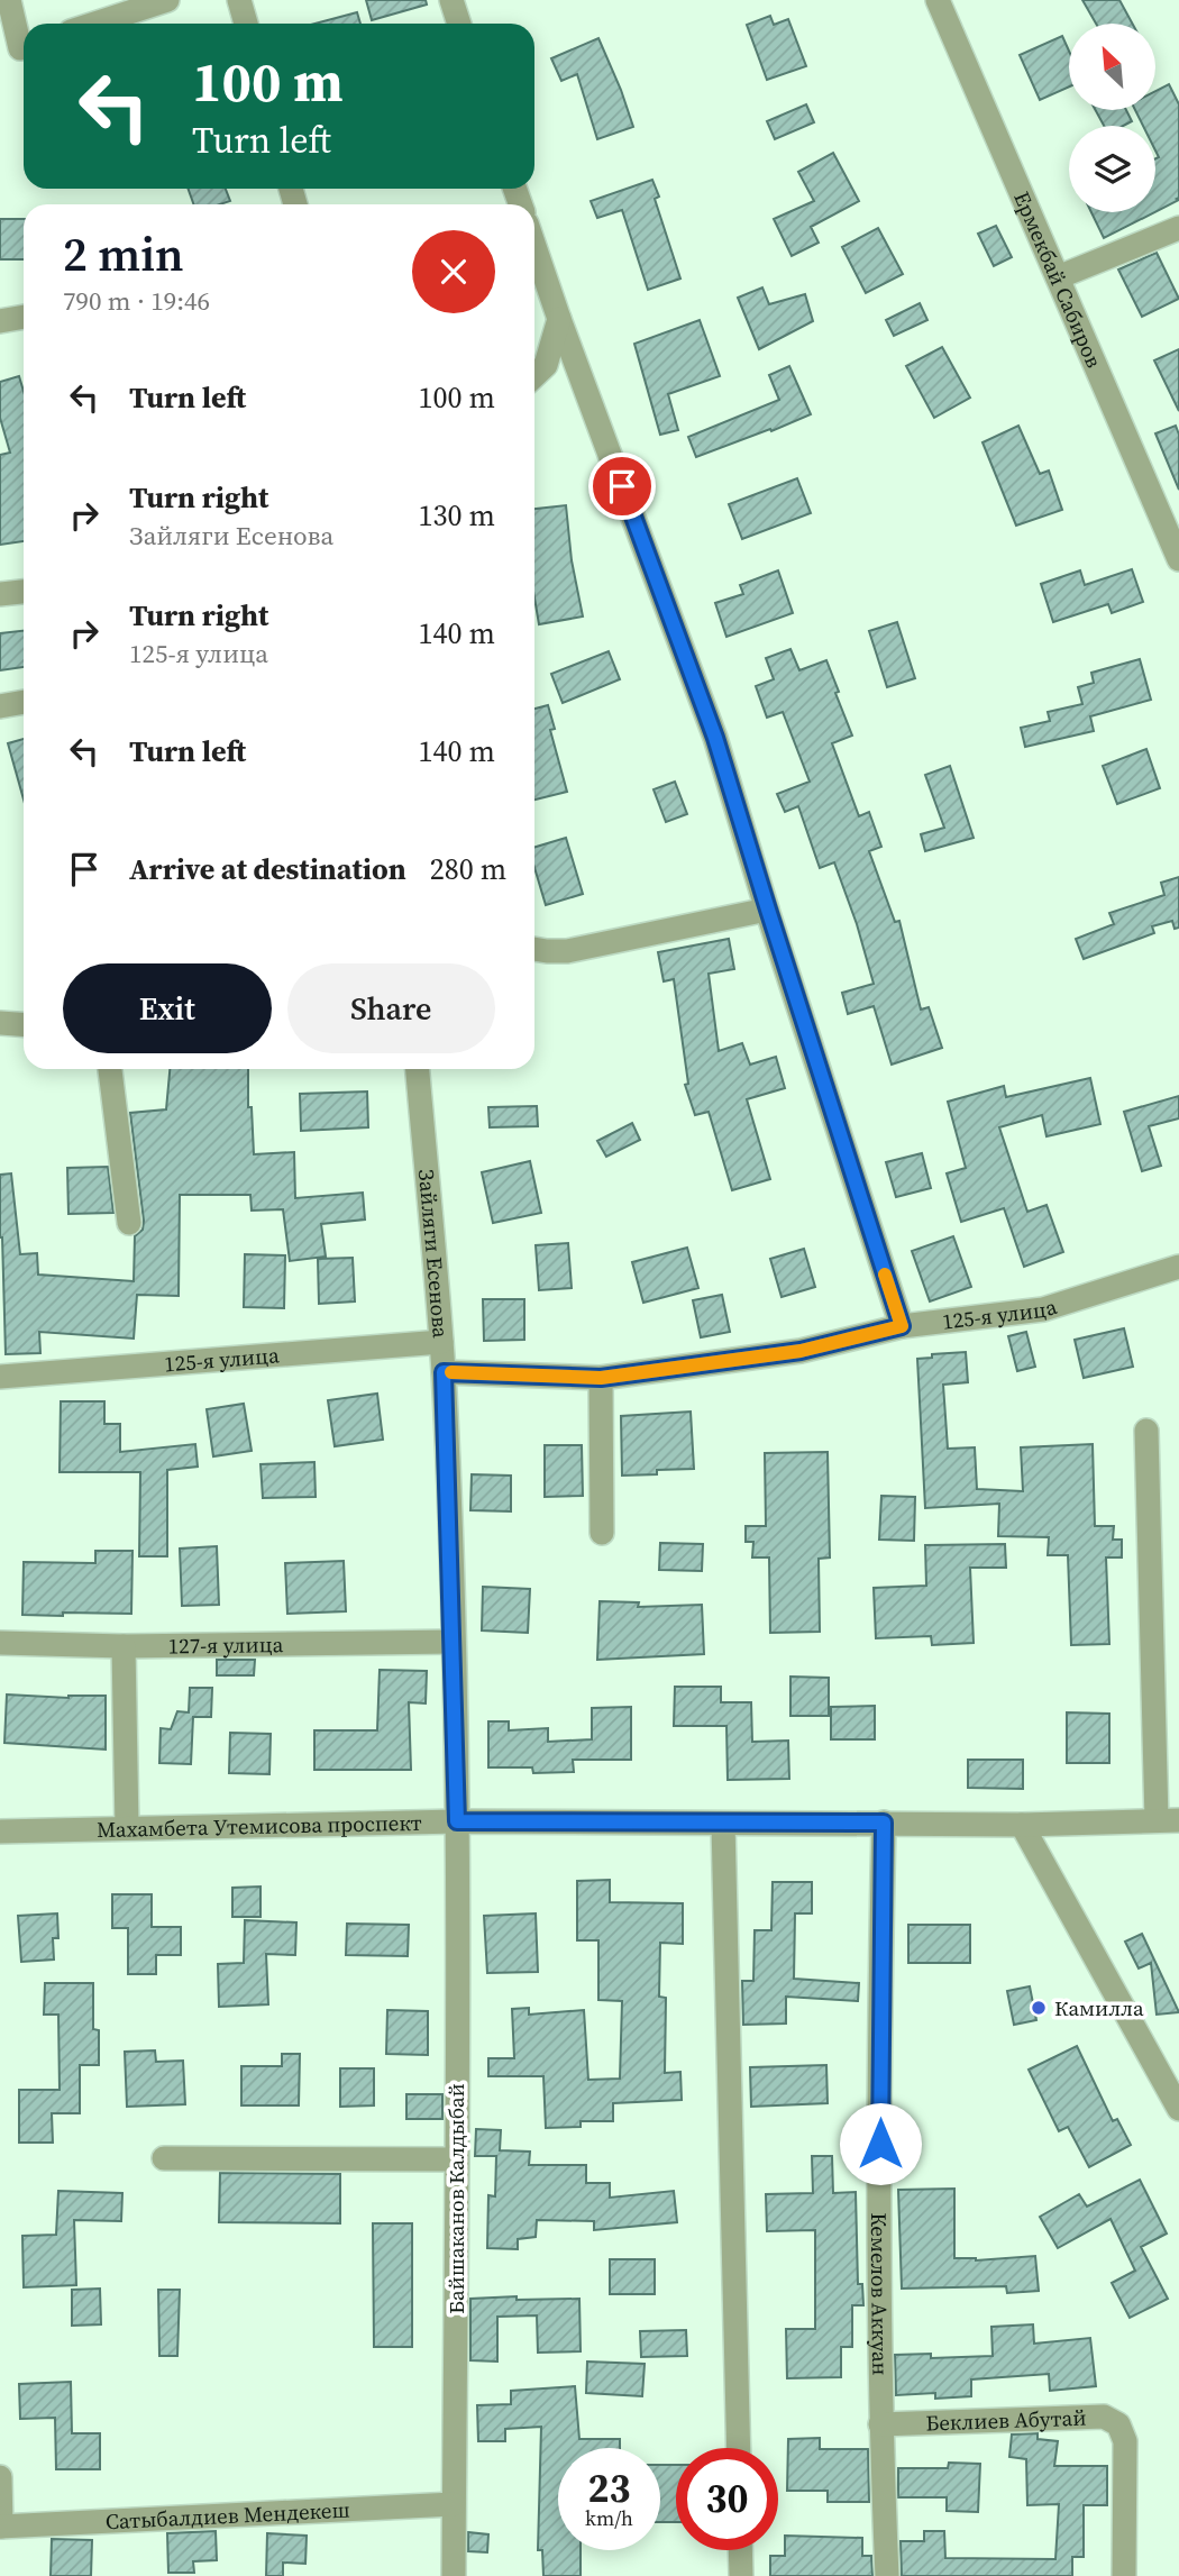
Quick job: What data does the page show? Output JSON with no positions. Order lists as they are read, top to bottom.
{
  "streets": {
    "street": [
      "Ермекбай Сабиров",
      "Зайляги Есенова",
      "125-я улица",
      "127-я улица",
      "Махамбета Утемисова проспект",
      "Байшаканов Калдыбай",
      "Кемелов Аккуан",
      "Беклиев Абутай",
      "Сатыбалдиев Мендекеш"
    ]
  },
  "crossings": [
    ["Зайляги Есенова", "125-я улица"],
    ["Зайляги Есенова", "127-я улица"],
    ["Зайляги Есенова", "Махамбета Утемисова проспект"],
    ["Зайляги Есенова", "Байшаканов Калдыбай"],
    ["Махамбета Утемисова проспект", "Байшаканов Калдыбай"],
    ["Махамбета Утемисова проспект", "Кемелов Аккуан"],
    ["Байшаканов Калдыбай", "Сатыбалдиев Мендекеш"],
    ["Кемелов Аккуан", "Беклиев Абутай"]
  ],
  "places": ["Камилла"],
  "north": "top left",
  "page": {
    "turn": ["100 m", "Turn left"],
    "heading": ["2 min", "790 m · 19:46"],
    "list": [
      {
        "name": "Turn left",
        "value": "100 m"
      },
      {
        "name": "Turn right",
        "note": "Зайляги Есенова",
        "value": "130 m"
      },
      {
        "name": "Turn right",
        "note": "125-я улица",
        "value": "140 m"
      },
      {
        "name": "Turn left",
        "value": "140 m"
      },
      {
        "name": "Arrive at destination",
        "value": "280 m"
      }
    ],
    "buttons": ["Exit", "Share"],
    "speed": "23 km/h",
    "limit": "30"
  }
}
